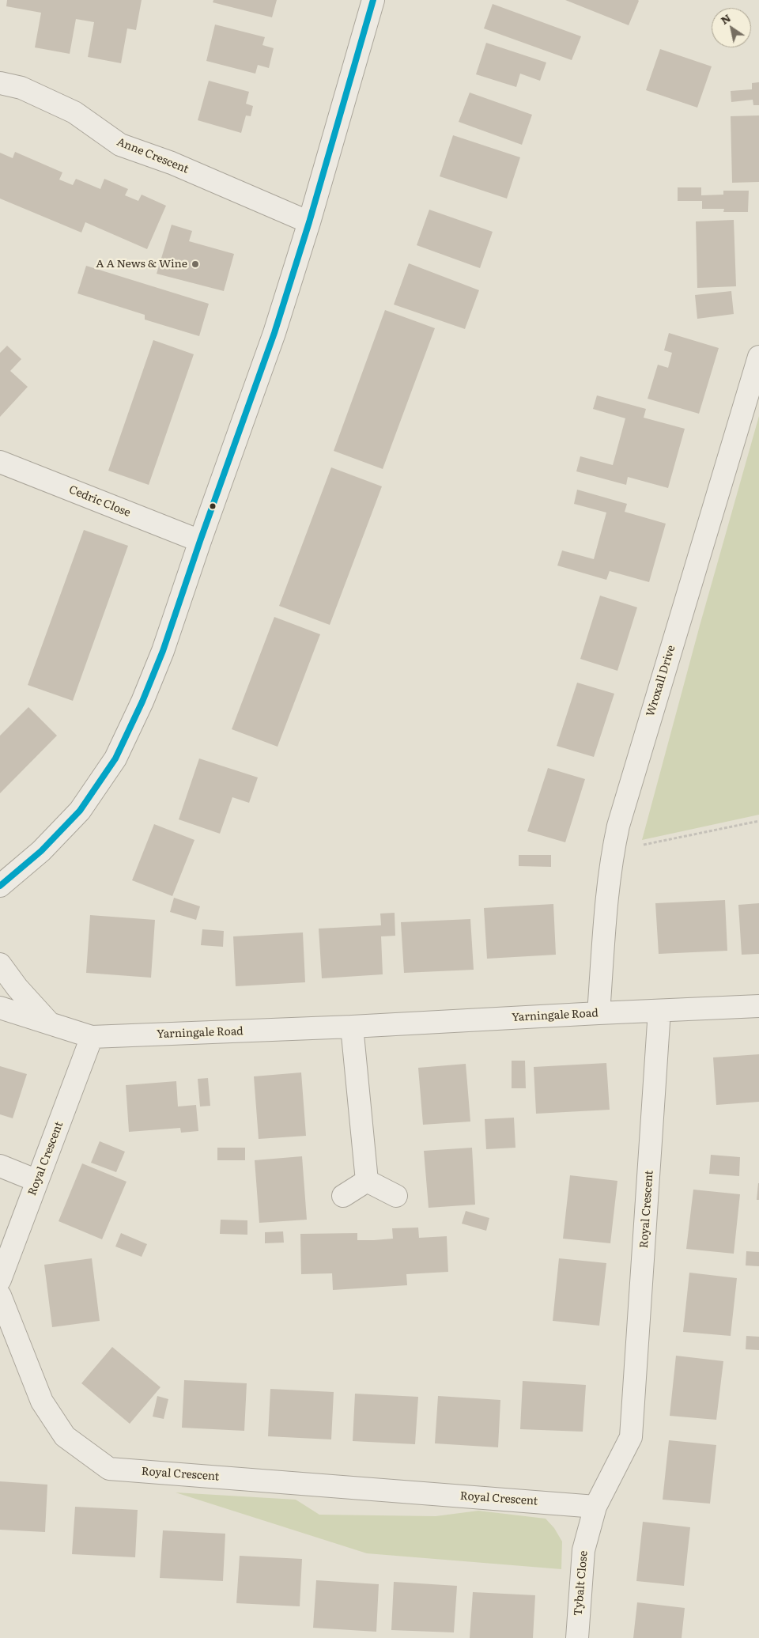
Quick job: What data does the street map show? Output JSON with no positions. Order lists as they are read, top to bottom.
{
  "streets": {
    "street": [
      "Anne Crescent",
      "Cedric Close",
      "Wroxall Drive",
      "Yarningale Road",
      "Royal Crescent",
      "Tybalt Close"
    ]
  },
  "crossings": [
    ["Wroxall Drive", "Yarningale Road"],
    ["Yarningale Road", "Royal Crescent"],
    ["Royal Crescent", "Tybalt Close"]
  ],
  "places": ["A A News & Wine"],
  "north": "top left"
}
